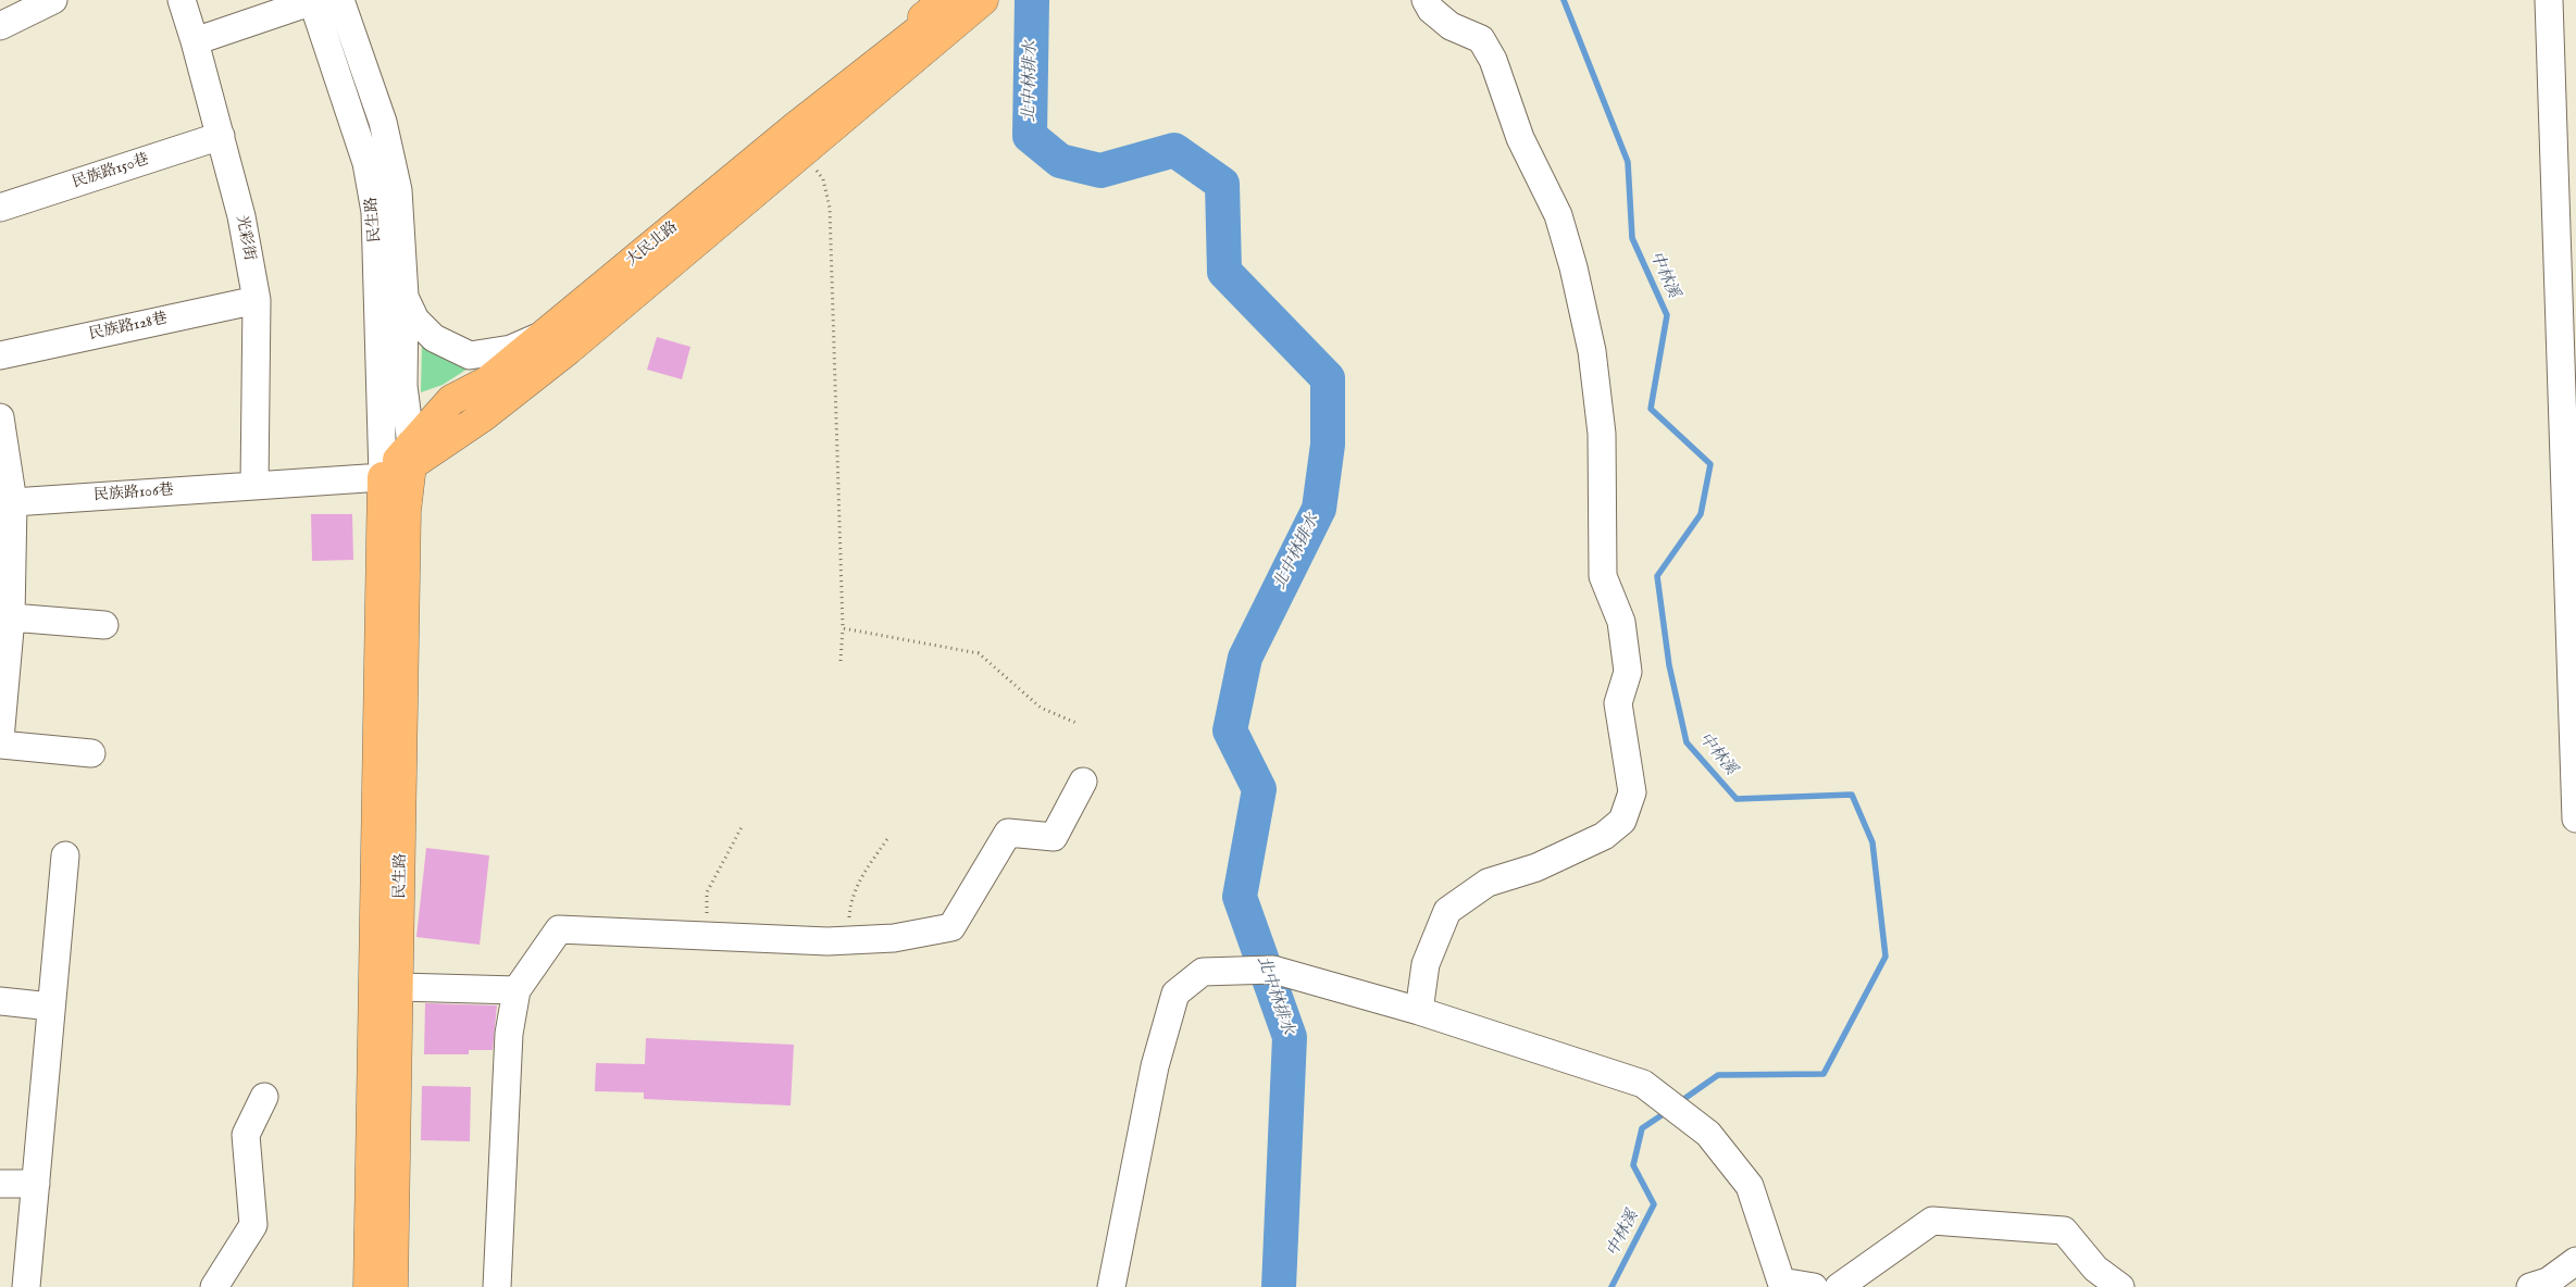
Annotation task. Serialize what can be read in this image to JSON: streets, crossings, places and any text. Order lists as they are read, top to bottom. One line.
{"streets":{"main road":["民生路","大民北路"],"street":["民族路150巷","光彩街","民族路128巷","民族路106巷"]},"crossings":[["民族路150巷","光彩街"],["民生路","大民北路"],["民生路","民族路106巷"],["光彩街","民族路128巷"],["光彩街","民族路106巷"],["大民北路","民族路106巷"]],"water":["北中林排水","中林溪"]}
